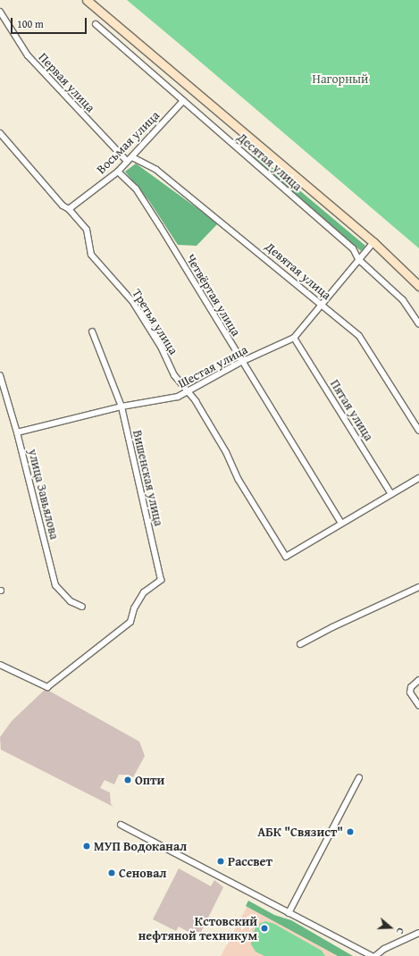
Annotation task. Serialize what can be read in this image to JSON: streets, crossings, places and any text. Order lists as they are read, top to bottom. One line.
{"streets":{"street":["Первая улица","Восьмая улица","Десятая улица","Девятая улица","Четвёртая улица","Третья улица","Шестая улица","Пятая улица","Вишенская улица","улица Завьялова"]},"crossings":[["Первая улица","Восьмая улица"],["Восьмая улица","Десятая улица"],["Восьмая улица","Девятая улица"],["Восьмая улица","Четвёртая улица"],["Восьмая улица","Третья улица"],["Десятая улица","Шестая улица"],["Девятая улица","Шестая улица"],["Четвёртая улица","Третья улица"],["Четвёртая улица","Шестая улица"],["Третья улица","Шестая улица"],["Шестая улица","Пятая улица"],["Шестая улица","Вишенская улица"],["Шестая улица","улица Завьялова"]],"parks":["Нагорный"],"places":["Опти","АБК \"Связист\"","МУП Водоканал","Рассвет","Сеновал","Кстовский нефтяной техникум"],"scale_bar":"100 m","north":"right"}
